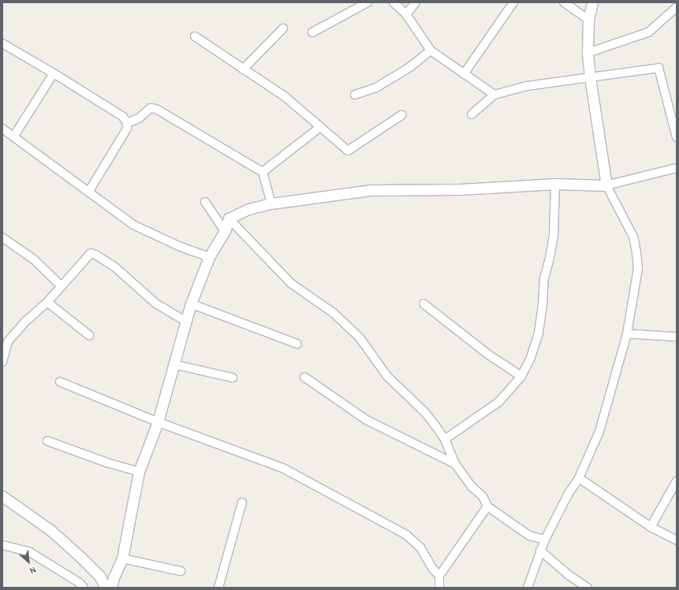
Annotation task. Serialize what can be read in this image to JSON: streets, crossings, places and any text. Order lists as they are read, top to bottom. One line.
{"north":"bottom right"}
